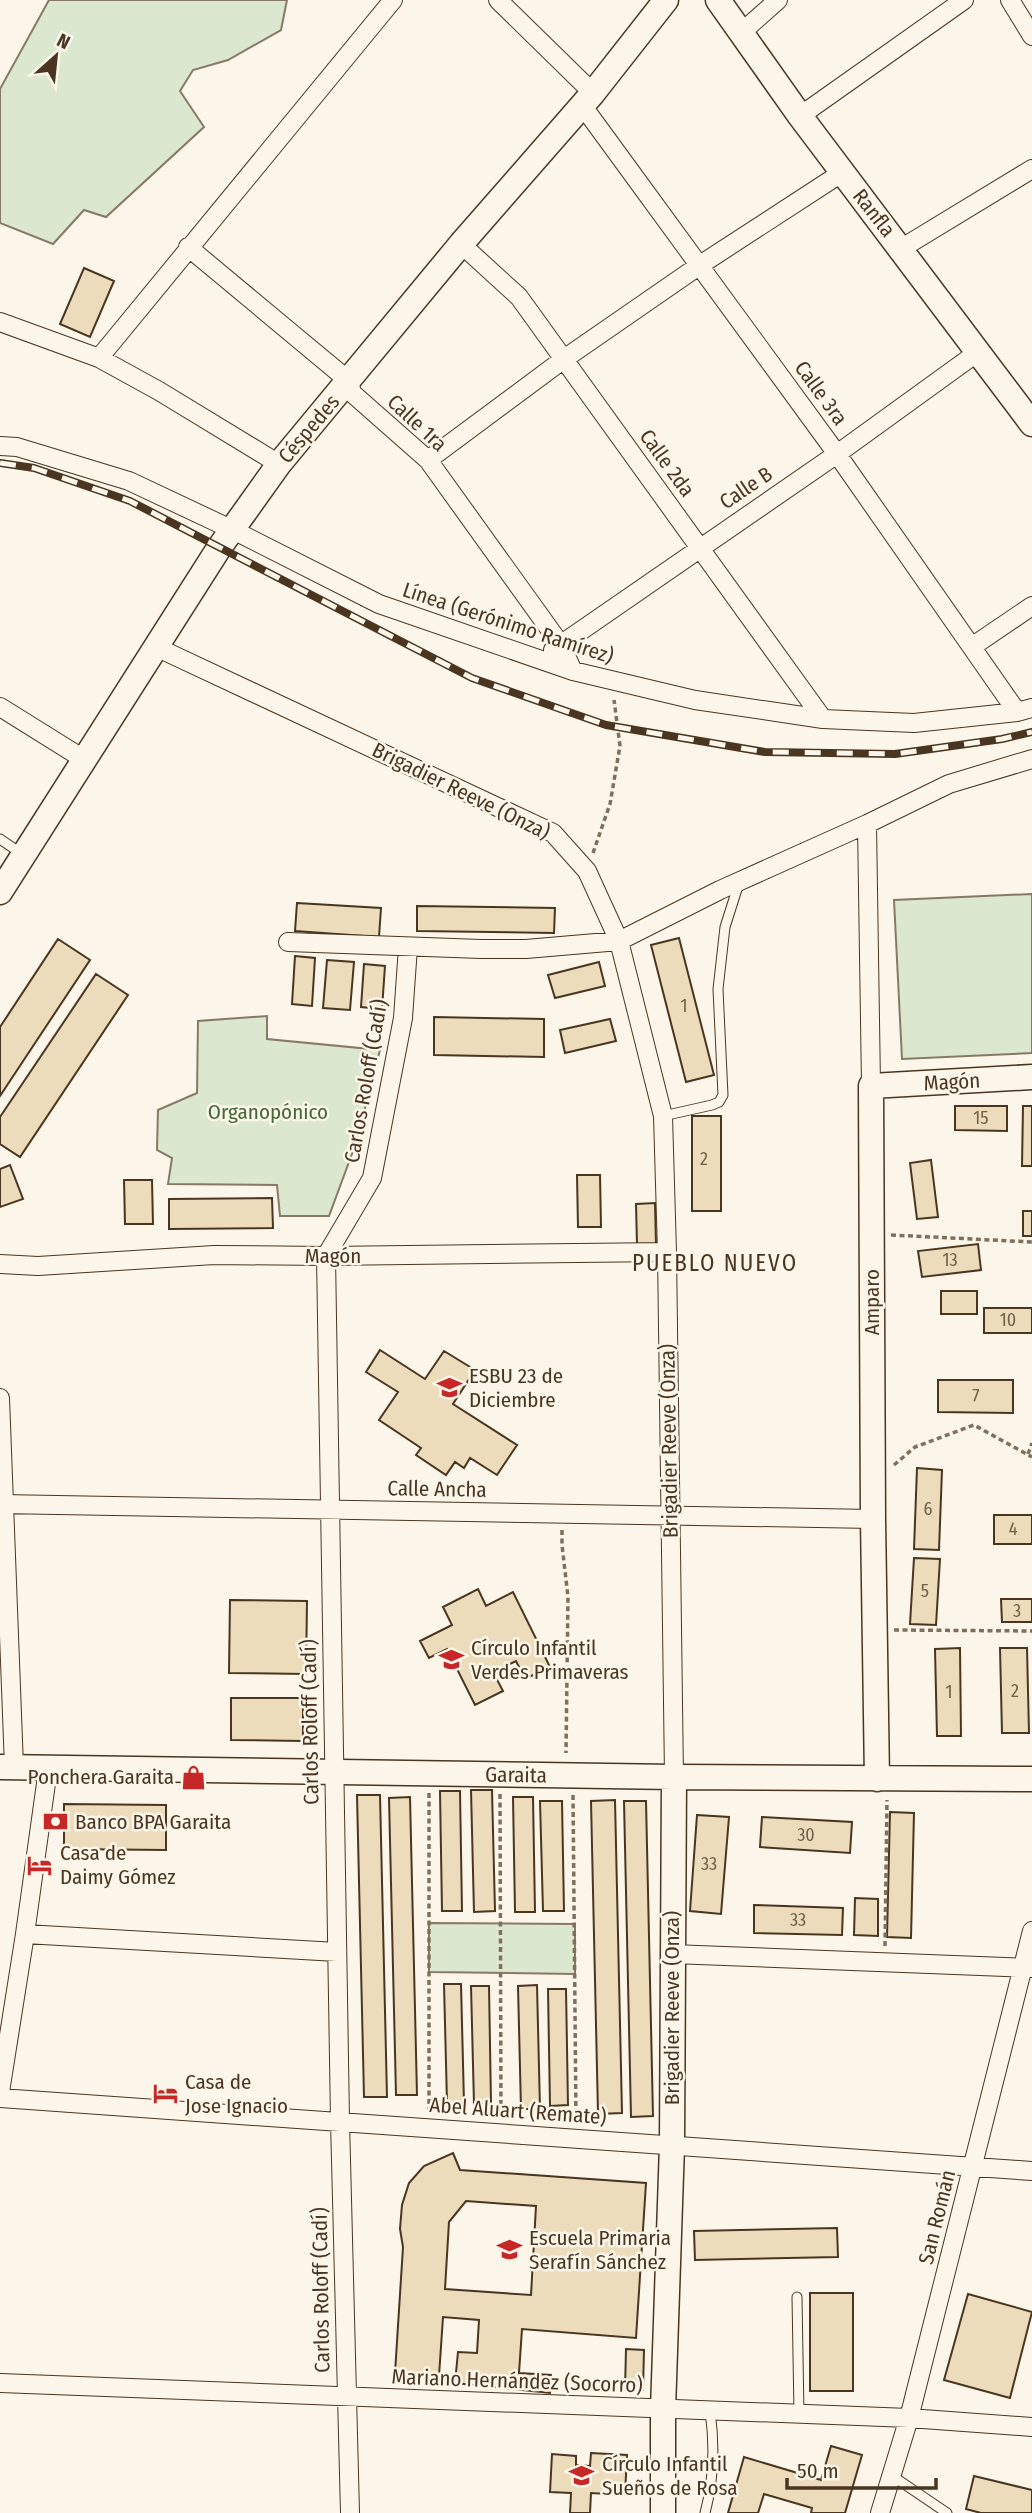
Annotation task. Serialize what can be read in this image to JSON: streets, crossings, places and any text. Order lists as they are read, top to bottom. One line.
{"streets":{"street":["Ranfla","Calle 3ra","Calle 1ra","Céspedes","Calle 2da","Calle B","Línea (Gerónimo Ramírez)","Brigadier Reeve (Onza)","Carlos Roloff (Cadí)","Magón","Amparo","Calle Ancha","Garaita","Abel Aluart (Remate)","San Román","Mariano Hernández (Socorro)"]},"crossings":[["Ranfla","Calle B"],["Calle 3ra","Céspedes"],["Calle 3ra","Calle B"],["Calle 3ra","Línea (Gerónimo Ramírez)"],["Calle 1ra","Céspedes"],["Calle 1ra","Calle B"],["Calle 1ra","Línea (Gerónimo Ramírez)"],["Céspedes","Calle 2da"],["Céspedes","Línea (Gerónimo Ramírez)"],["Céspedes","Brigadier Reeve (Onza)"],["Calle 2da","Calle B"],["Calle 2da","Línea (Gerónimo Ramírez)"],["Calle B","Línea (Gerónimo Ramírez)"],["Brigadier Reeve (Onza)","Magón"],["Brigadier Reeve (Onza)","Calle Ancha"],["Brigadier Reeve (Onza)","Garaita"],["Brigadier Reeve (Onza)","Abel Aluart (Remate)"],["Brigadier Reeve (Onza)","Mariano Hernández (Socorro)"],["Carlos Roloff (Cadí)","Magón"],["Carlos Roloff (Cadí)","Calle Ancha"],["Carlos Roloff (Cadí)","Garaita"],["Carlos Roloff (Cadí)","Abel Aluart (Remate)"],["Carlos Roloff (Cadí)","Mariano Hernández (Socorro)"],["Magón","Amparo"],["Amparo","Calle Ancha"],["Amparo","Garaita"],["Abel Aluart (Remate)","San Román"],["San Román","Mariano Hernández (Socorro)"]],"districts":["PUEBLO NUEVO"],"parks":["Organopónico"],"places":{"school or university":["ESBU 23 de Diciembre","Círculo Infantil Verdes Primaveras","Escuela Primaria Serafín Sánchez","Círculo Infantil Sueños de Rosa"],"shop":["Ponchera Garaita"],"bank":["Banco BPA Garaita"],"hotel":["Casa de Daimy Gómez","Casa de Jose Ignacio"]},"house_numbers":["1","15","2","13","10","7","6","4","5","3","2","1","30","33","33"],"scale_bar":"50 m","north":"top right"}
